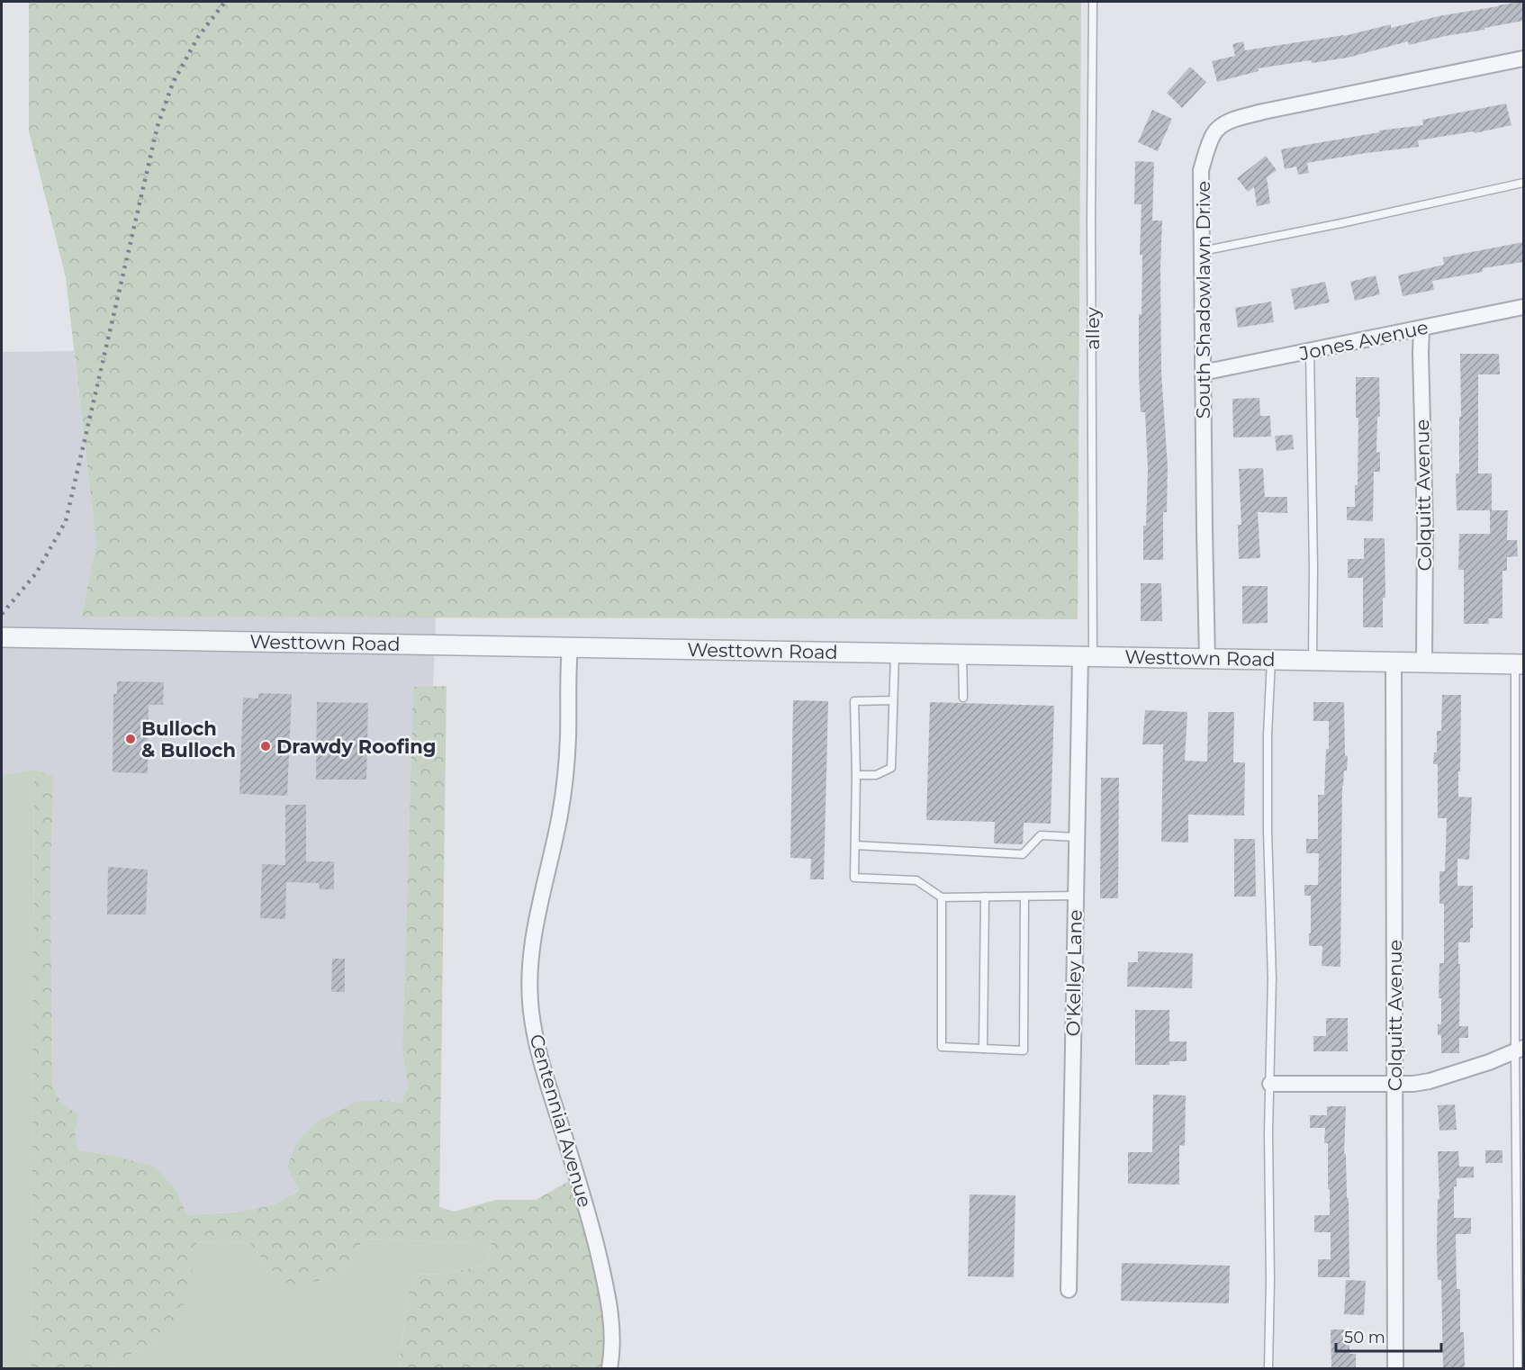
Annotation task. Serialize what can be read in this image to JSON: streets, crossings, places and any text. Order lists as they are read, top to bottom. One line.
{"streets":{"street":["South Shadowlawn Drive","Jones Avenue","Colquitt Avenue","Westtown Road","O'Kelley Lane","Centennial Avenue"],"lane":["alley"]},"crossings":[["South Shadowlawn Drive","Jones Avenue"],["South Shadowlawn Drive","Westtown Road"],["alley","Westtown Road"],["alley","O'Kelley Lane"],["Jones Avenue","Colquitt Avenue"],["Colquitt Avenue","Westtown Road"],["Westtown Road","O'Kelley Lane"],["Westtown Road","Centennial Avenue"]],"places":["Bulloch & Bulloch","Drawdy Roofing"],"scale_bar":"50 m"}
